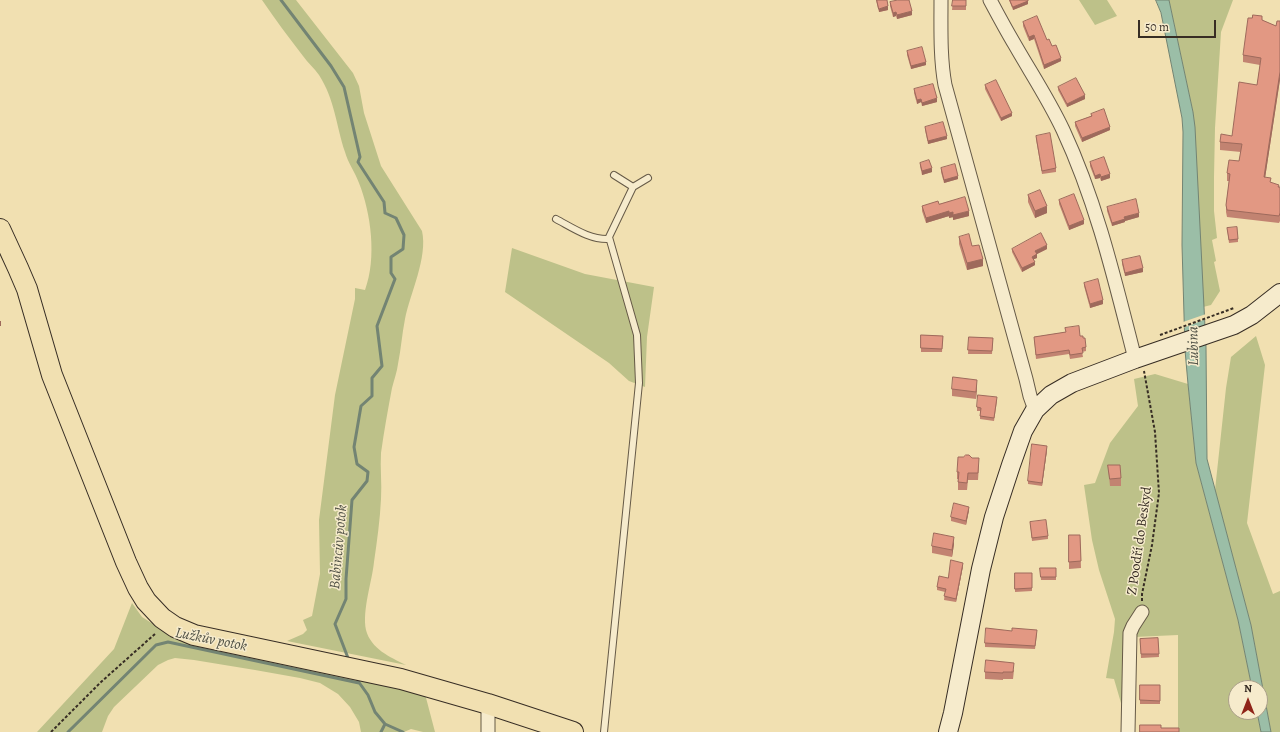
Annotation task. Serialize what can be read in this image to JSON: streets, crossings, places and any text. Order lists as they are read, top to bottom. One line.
{"streets":{"path":["Z Poodří do Beskyd"]},"water":["Lubina","Babincův potok","Lužkův potok"],"scale_bar":"50 m","north":"top"}
